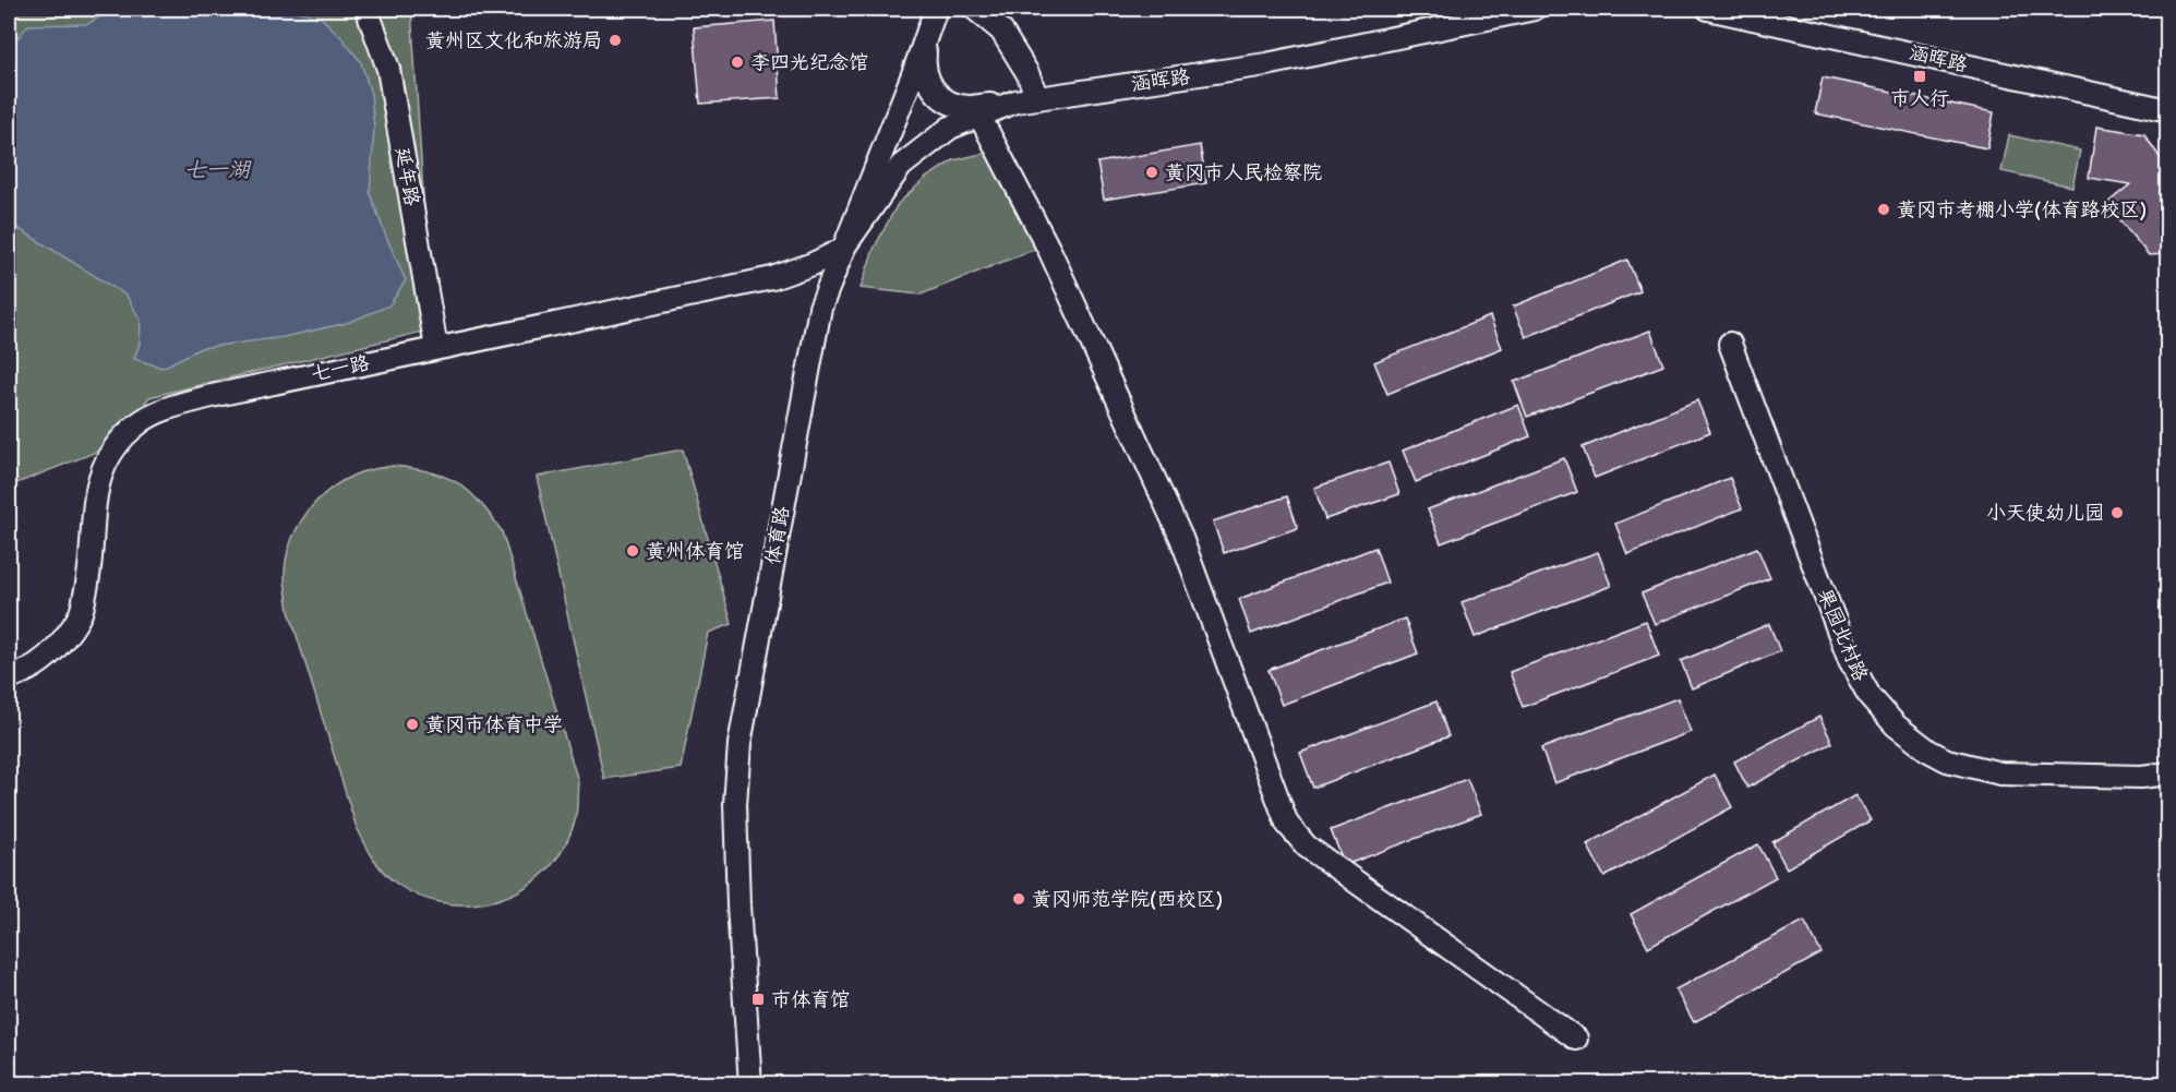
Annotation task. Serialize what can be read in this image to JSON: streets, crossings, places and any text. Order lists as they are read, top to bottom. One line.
{"streets":{"street":["涵晖路","延年路","七一路","体育路","果园北村路"]},"crossings":[["涵晖路","七一路"],["涵晖路","体育路"],["延年路","七一路"],["七一路","体育路"]],"water":["七一湖"],"places":{"other":["黄州区文化和旅游局","李四光纪念馆","黄冈市人民检察院","黄冈市考棚小学(体育路校区)","小天使幼儿园","黄州体育馆","黄冈市体育中学","黄冈师范学院(西校区)"],"transit":["市人行","市体育馆"]}}
